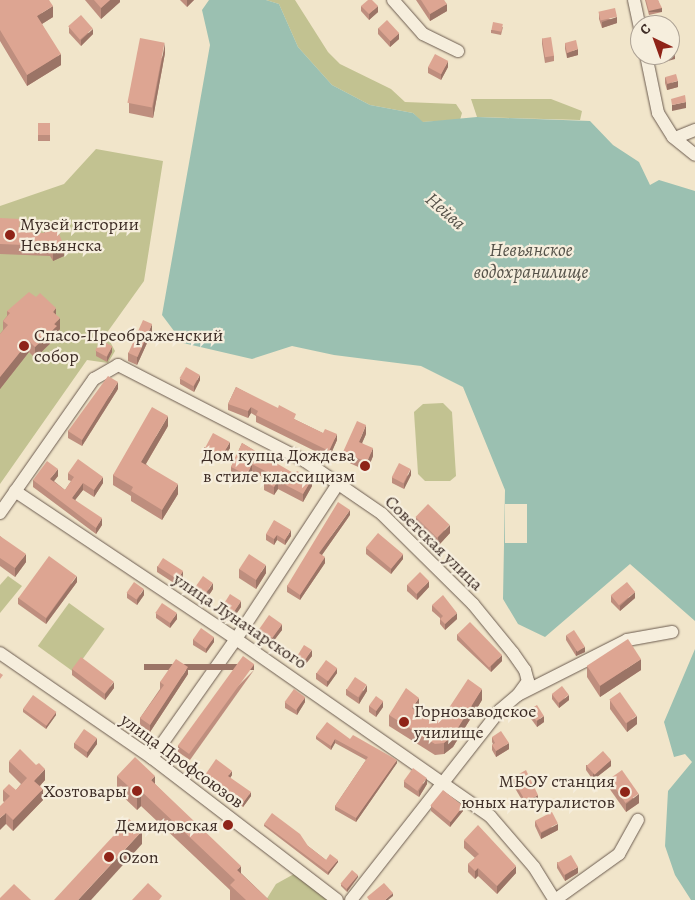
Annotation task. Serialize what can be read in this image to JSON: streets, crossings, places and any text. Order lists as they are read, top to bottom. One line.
{"streets":{"street":["Советская улица","улица Луначарского","улица Профсоюзов"]},"crossings":[["Советская улица","улица Луначарского"]],"water":["Нейва","Невьянское водохранилище"],"places":["Музей истории Невьянска","Спасо-Преображенский собор","Дом купца Дождева в стиле классицизм","Горнозаводское училище","Хозтовары","МБОУ станция юных натуралистов","Демидовская","Ozon"],"north":"top left"}
